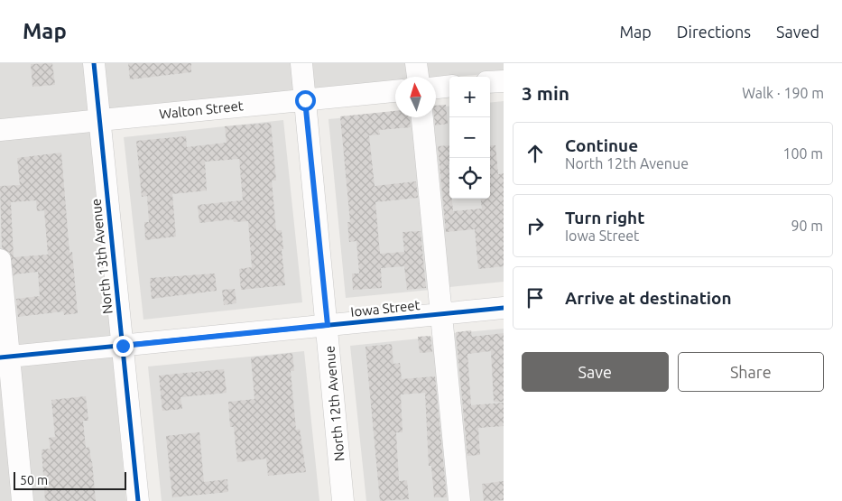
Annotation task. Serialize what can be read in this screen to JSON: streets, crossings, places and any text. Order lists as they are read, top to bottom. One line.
{"streets":{"street":["Walton Street","North 13th Avenue","Iowa Street","North 12th Avenue"]},"crossings":[["Walton Street","North 13th Avenue"],["Walton Street","North 12th Avenue"],["North 13th Avenue","Iowa Street"],["Iowa Street","North 12th Avenue"]],"scale_bar":"50 m","north":"top","page":{"header":"Map","nav":["Map","Directions","Saved"],"heading":["3 min","Walk · 190 m"],"map_buttons":["+","−"],"list":[["Continue","North 12th Avenue","100 m"],["Turn right","Iowa Street","90 m"],"Arrive at destination"],"buttons":["Save","Share"],"scale":"50 m"}}
